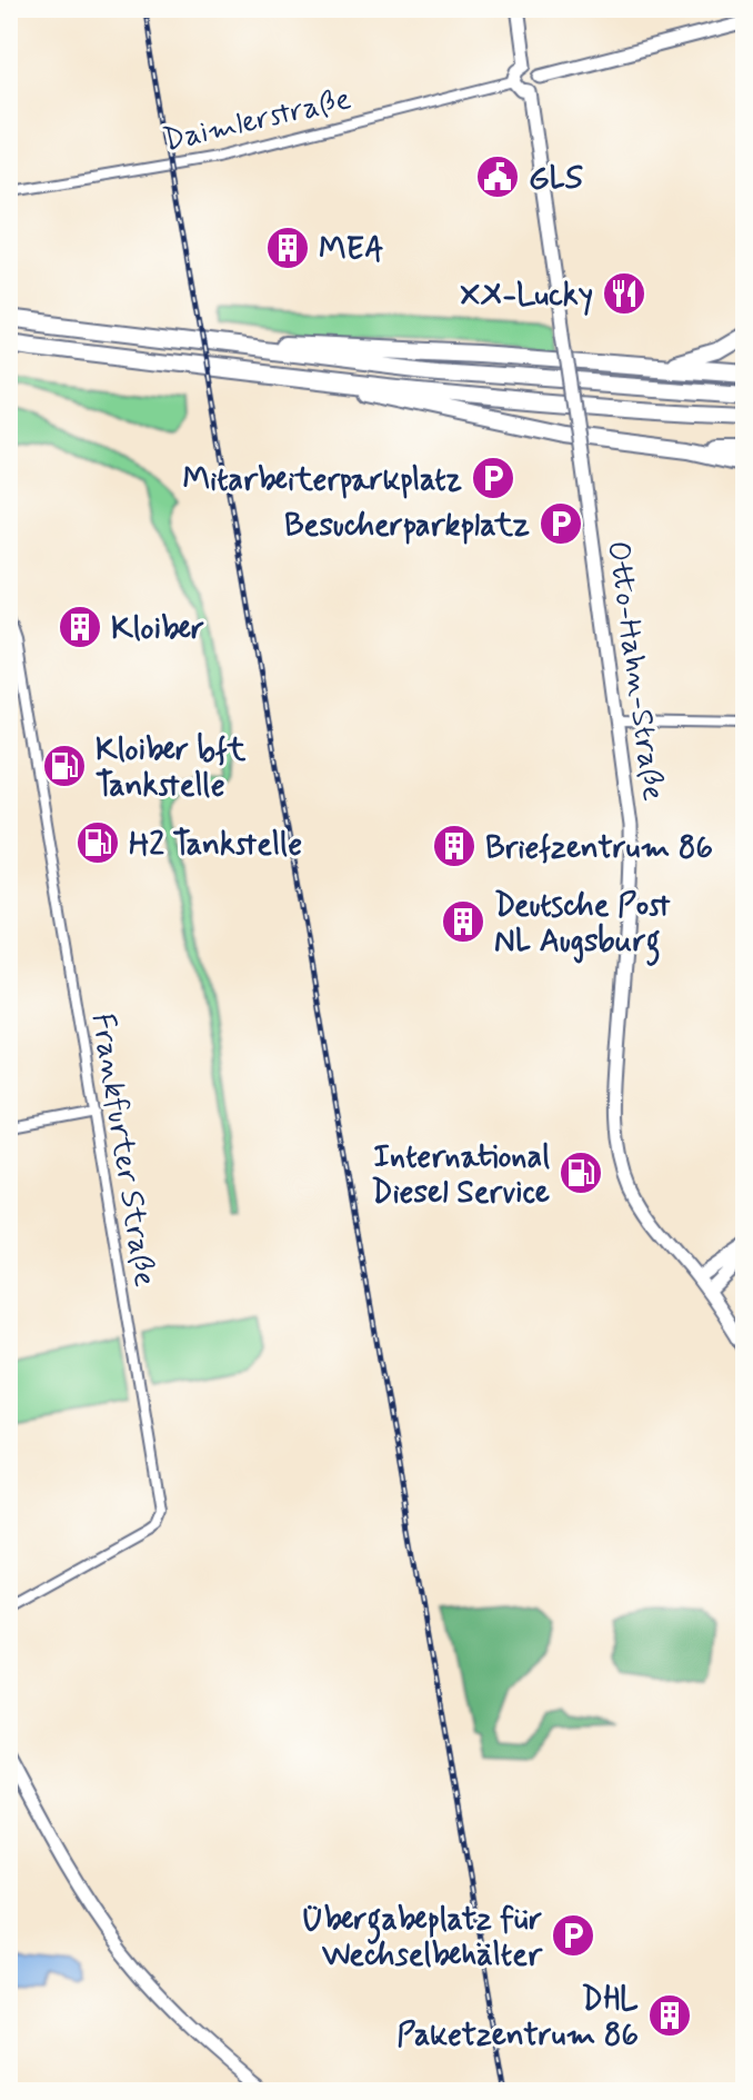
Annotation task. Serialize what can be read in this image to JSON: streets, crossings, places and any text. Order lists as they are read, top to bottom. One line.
{"streets":{"street":["Daimlerstraße","Otto-Hahn-Straße","Frankfurter Straße"]},"crossings":[["Daimlerstraße","Otto-Hahn-Straße"]],"places":{"public building":["GLS"],"building":["MEA","Kloiber","Briefzentrum 86","Deutsche Post NL Augsburg","DHL Paketzentrum 86"],"restaurant":["XX-Lucky"],"parking":["Mitarbeiterparkplatz","Besucherparkplatz","Übergabeplatz für Wechselbehälter"],"fuel station":["Kloiber bft Tankstelle","H2 Tankstelle","International Diesel Service"]}}
